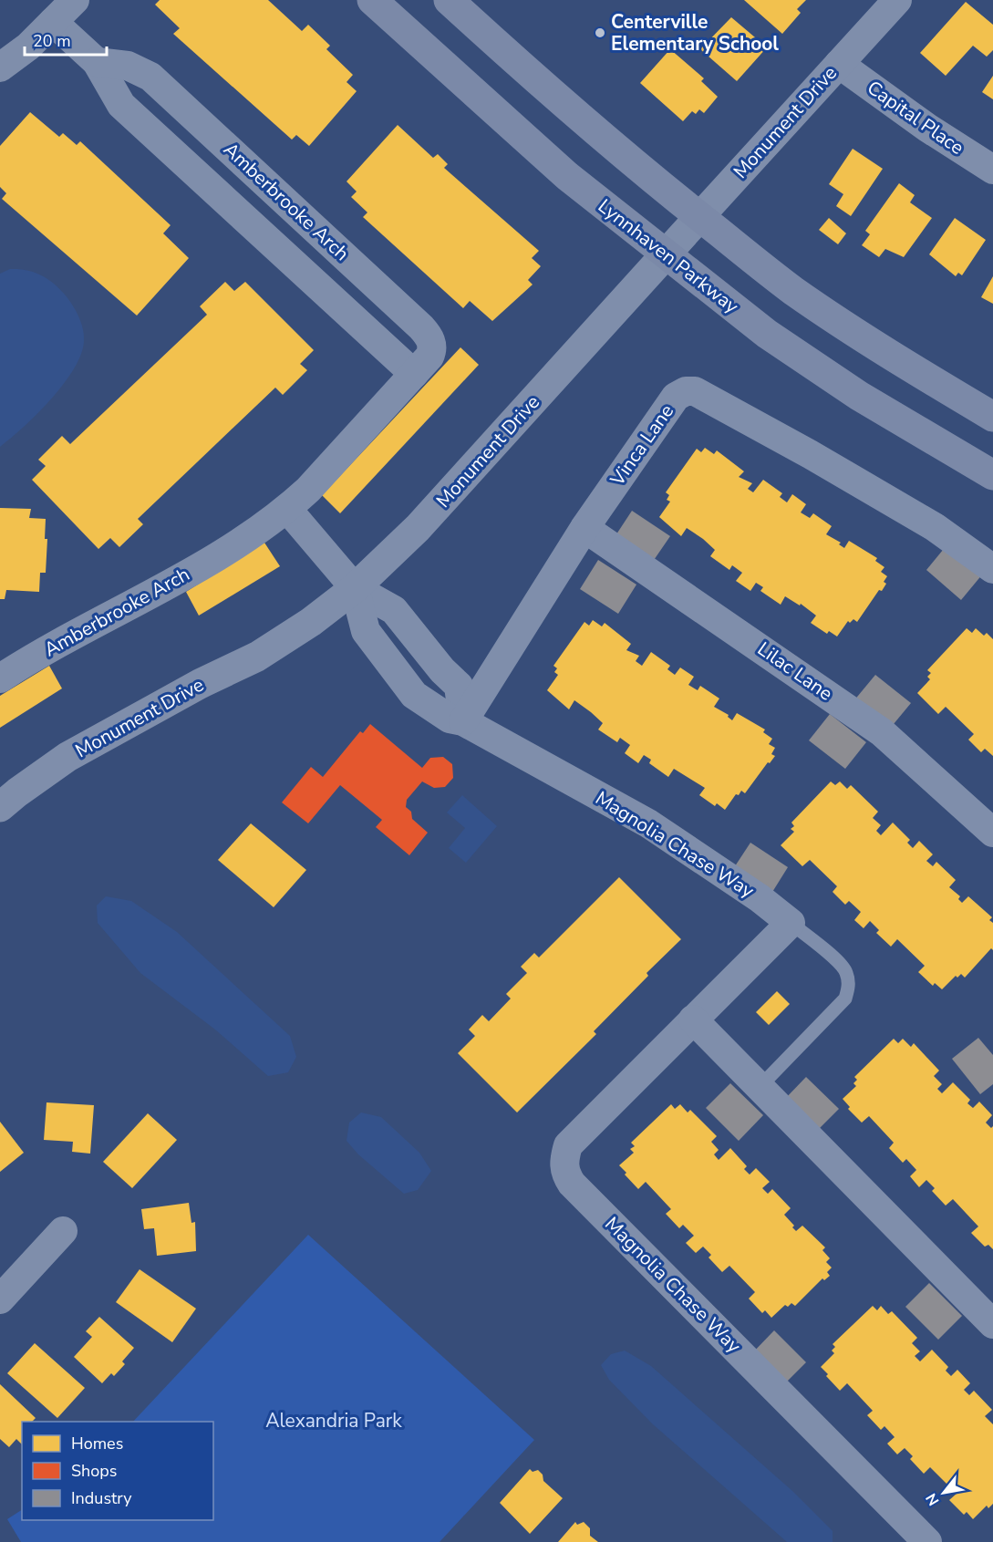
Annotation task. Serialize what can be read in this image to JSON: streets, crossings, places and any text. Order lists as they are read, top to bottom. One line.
{"streets":{"main road":["Lynnhaven Parkway"],"street":["Capital Place","Monument Drive","Amberbrooke Arch","Vinca Lane","Lilac Lane","Magnolia Chase Way"]},"crossings":[["Capital Place","Monument Drive"],["Monument Drive","Lynnhaven Parkway"],["Monument Drive","Magnolia Chase Way"],["Vinca Lane","Lilac Lane"],["Vinca Lane","Magnolia Chase Way"]],"parks":["Alexandria Park"],"places":["Centerville Elementary School"],"legend":["Homes","Shops","Industry"],"scale_bar":"20 m","north":"bottom left"}
